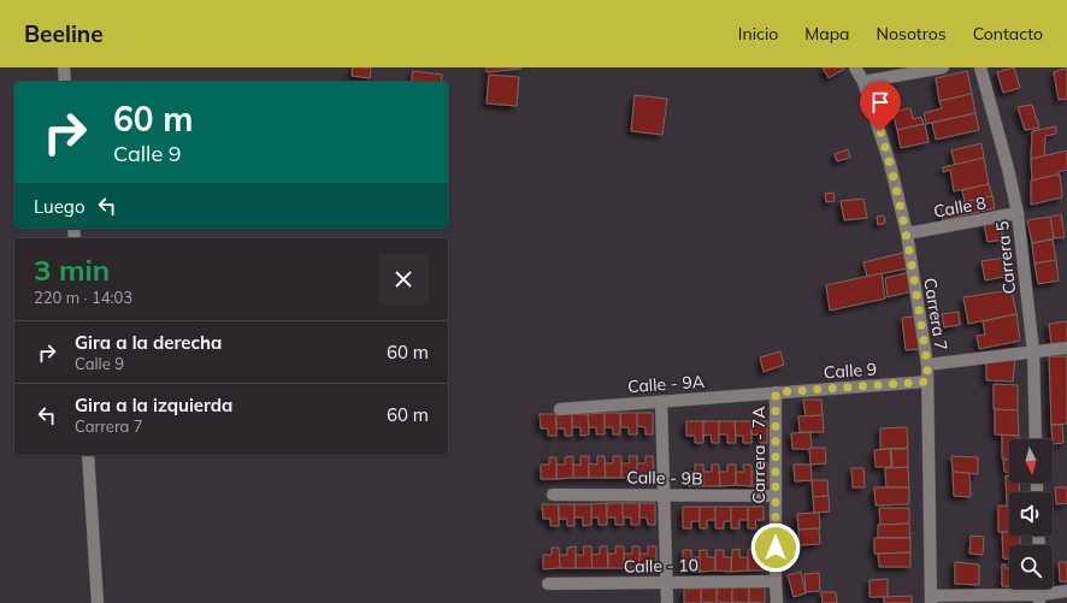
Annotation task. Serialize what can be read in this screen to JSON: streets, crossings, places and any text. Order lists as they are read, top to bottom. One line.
{"streets":{"street":["Calle 8","Carrera 5","Carrera 7","Calle 9","Calle - 9A","Carrera - 7A","Calle - 9B","Calle - 10"]},"crossings":[["Calle 8","Carrera 5"],["Calle 8","Carrera 7"],["Carrera 7","Calle 9"],["Calle 9","Calle - 9A"],["Calle 9","Carrera - 7A"],["Calle - 9A","Carrera - 7A"],["Carrera - 7A","Calle - 9B"],["Carrera - 7A","Calle - 10"]],"north":"bottom","page":{"header":"Beeline","nav":["Inicio","Mapa","Nosotros","Contacto"],"turn":["60 m","Calle 9"],"then":"Luego","heading":["3 min","220 m · 14:03"],"list":[{"name":"Gira a la derecha","note":"Calle 9","value":"60 m"},{"name":"Gira a la izquierda","note":"Carrera 7","value":"60 m"}]}}
